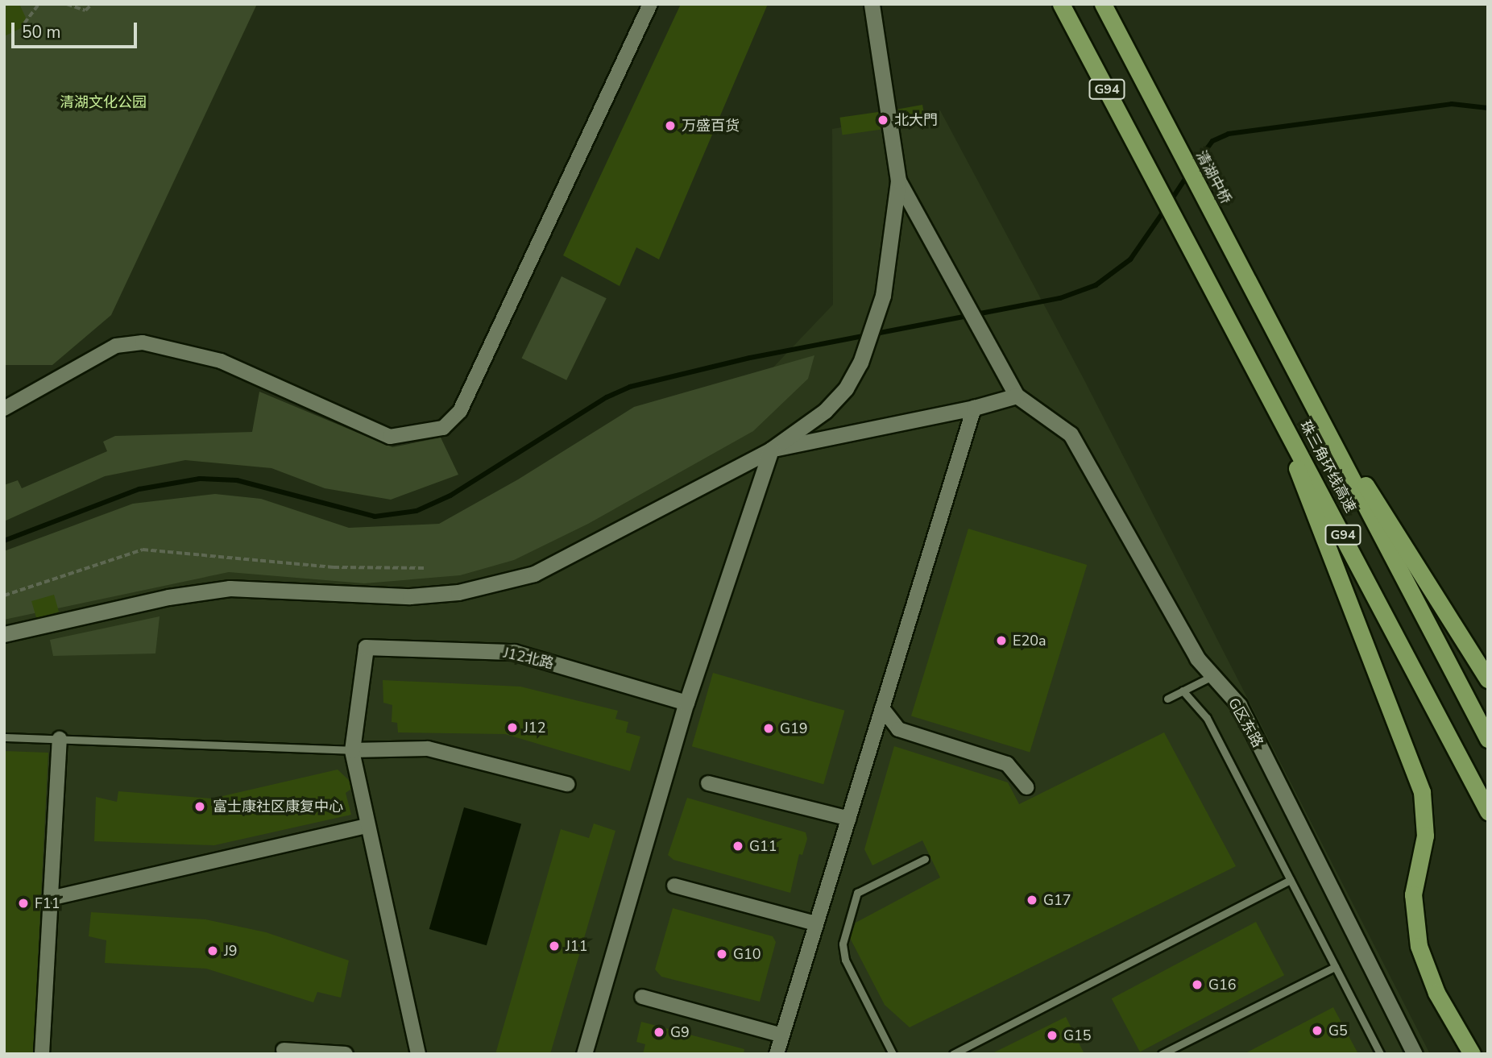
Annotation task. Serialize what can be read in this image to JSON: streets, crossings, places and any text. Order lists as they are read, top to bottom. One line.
{"streets":{"highway":["G94","清湖中桥","珠三角环线高速"],"street":["J12北路","G区东路"]},"crossings":[["清湖中桥","珠三角环线高速"]],"parks":["清湖文化公园"],"places":["北大門","万盛百货","E20a","J12","G19","富士康社区康复中心","G11","G17","F11","J11","J9","G10","G16","G5","G9","G15"],"scale_bar":"50 m"}
